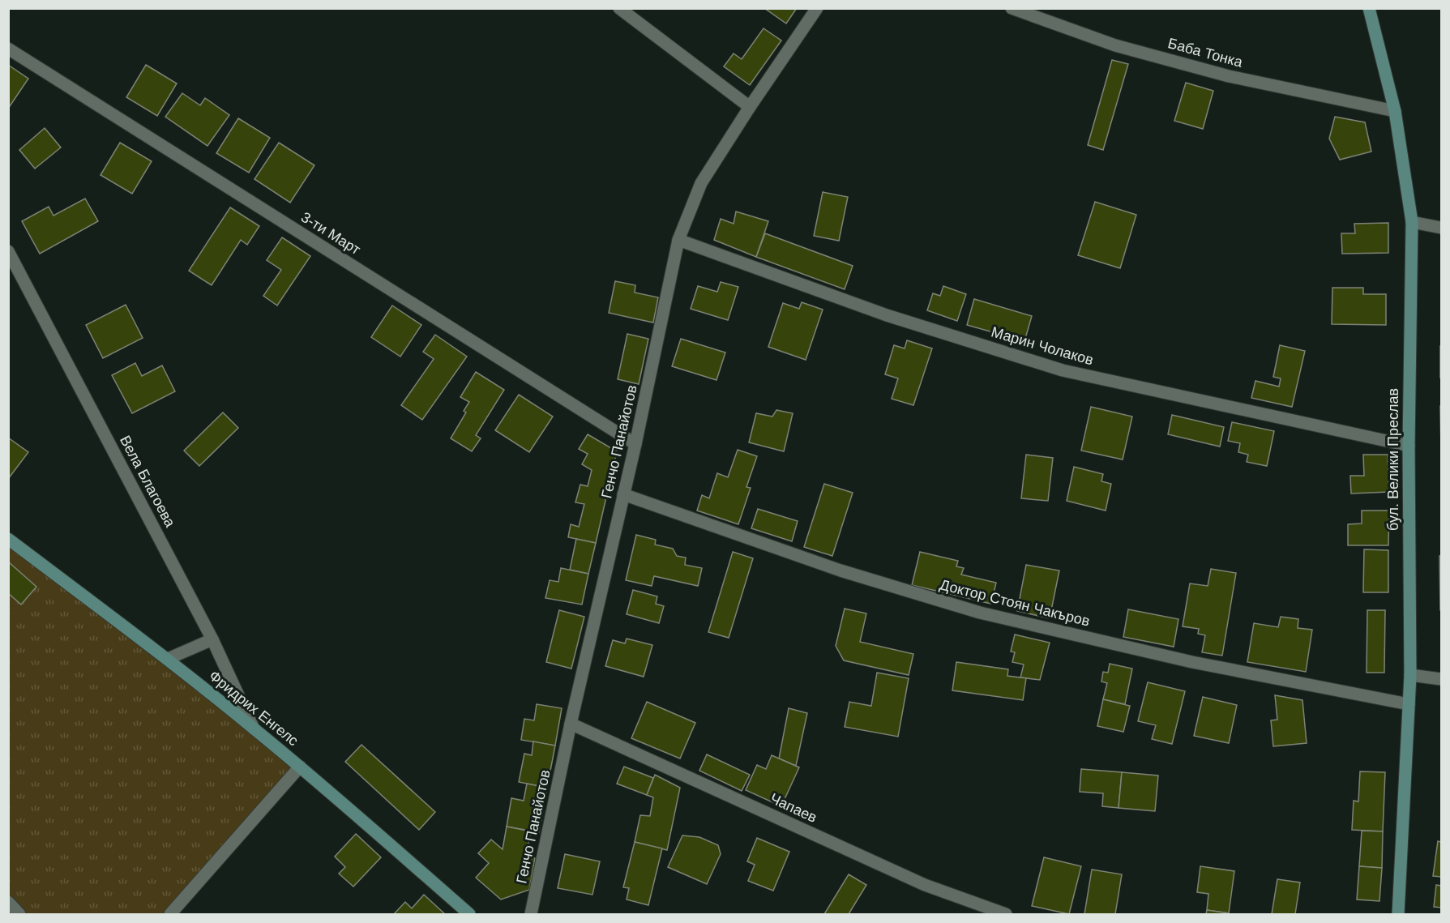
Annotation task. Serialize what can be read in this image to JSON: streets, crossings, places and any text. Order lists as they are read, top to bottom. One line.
{"streets":{"main road":["бул. Велики Преслав","Фридрих Енгелс"],"street":["Баба Тонка","3-ти Март","Марин Чолаков","Генчо Панайотов","Вела Благоева","Доктор Стоян Чакъров","Чапаев"]},"crossings":[["Баба Тонка","бул. Велики Преслав"],["3-ти Март","Генчо Панайотов"],["Марин Чолаков","Генчо Панайотов"],["Марин Чолаков","бул. Велики Преслав"],["Генчо Панайотов","Доктор Стоян Чакъров"],["Генчо Панайотов","Чапаев"],["бул. Велики Преслав","Доктор Стоян Чакъров"],["Вела Благоева","Фридрих Енгелс"]]}
